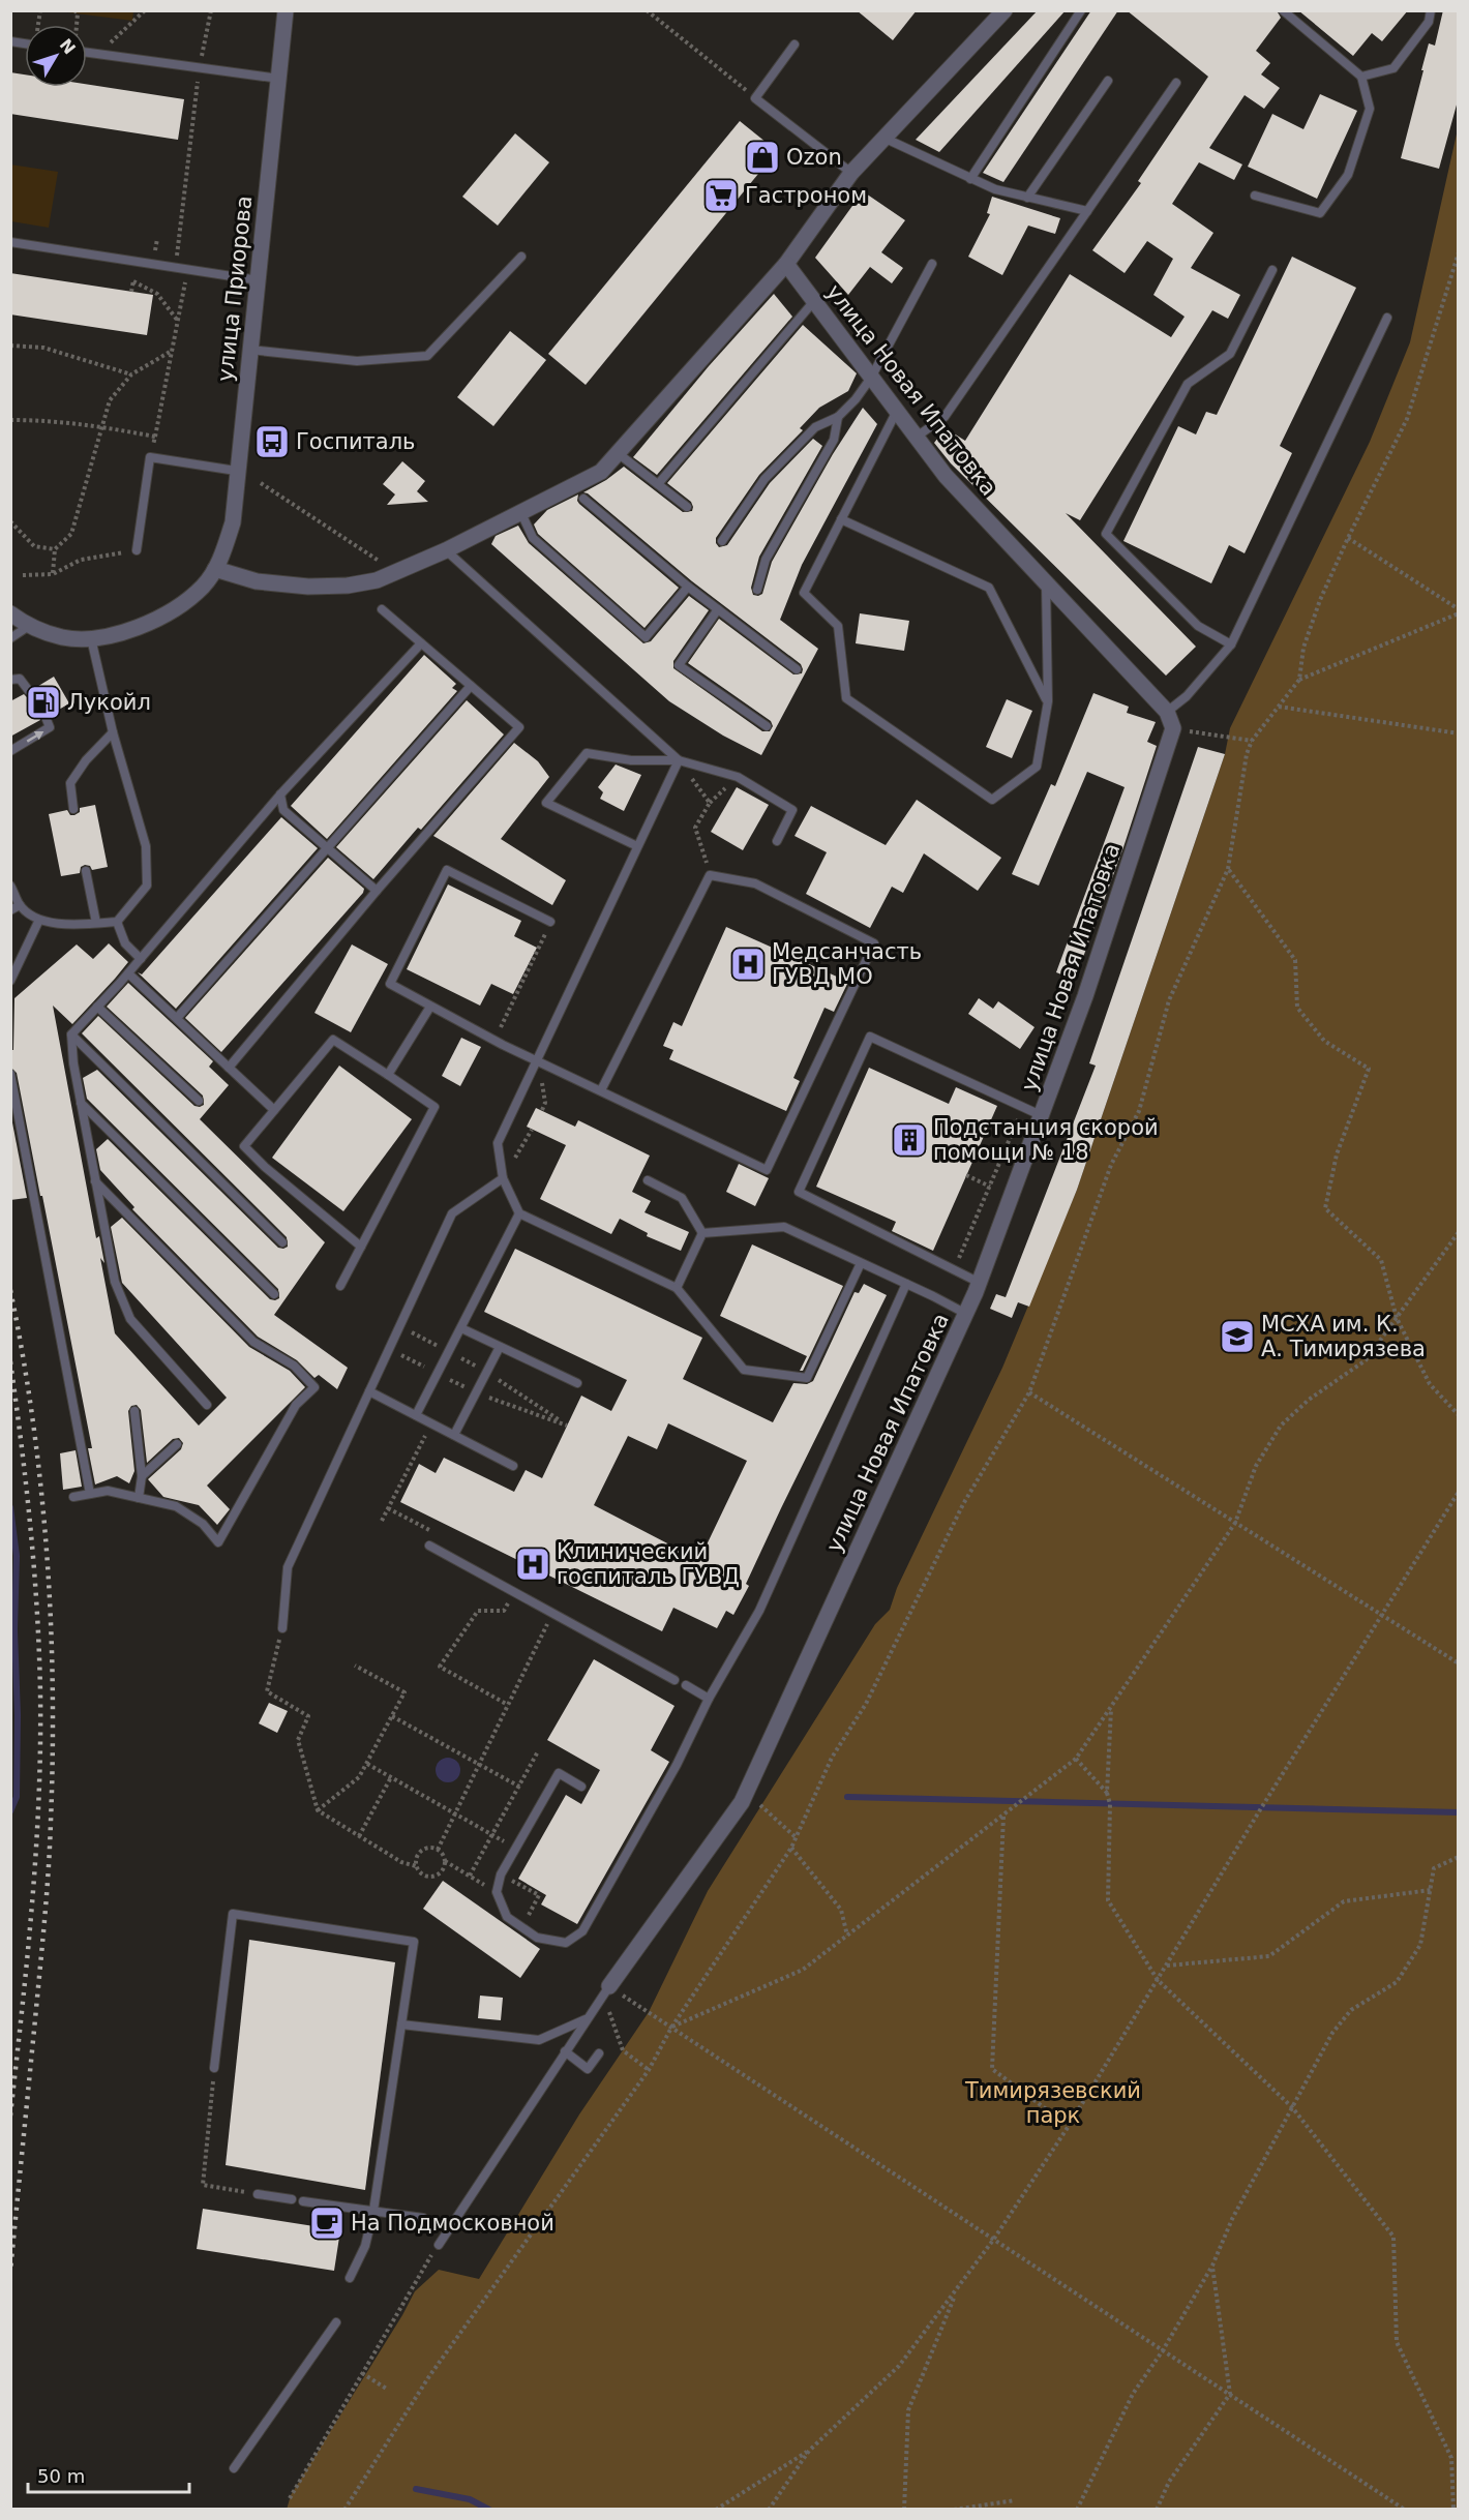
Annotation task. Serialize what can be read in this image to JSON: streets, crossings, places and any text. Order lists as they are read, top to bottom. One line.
{"streets":{"street":["улица Приорова","улица Новая Ипатовка"]},"parks":["Тимирязевский парк"],"places":{"shop":["Ozon"],"supermarket":["Гастроном"],"bus stop":["Госпиталь"],"fuel station":["Лукойл"],"hospital":["Медсанчасть ГУВД МО","Клинический госпиталь ГУВД"],"building":["Подстанция скорой помощи № 18"],"school or university":["МСХА им. К. А. Тимирязева"],"cafe":["На Подмосковной"]},"scale_bar":"50 m","north":"top right"}
